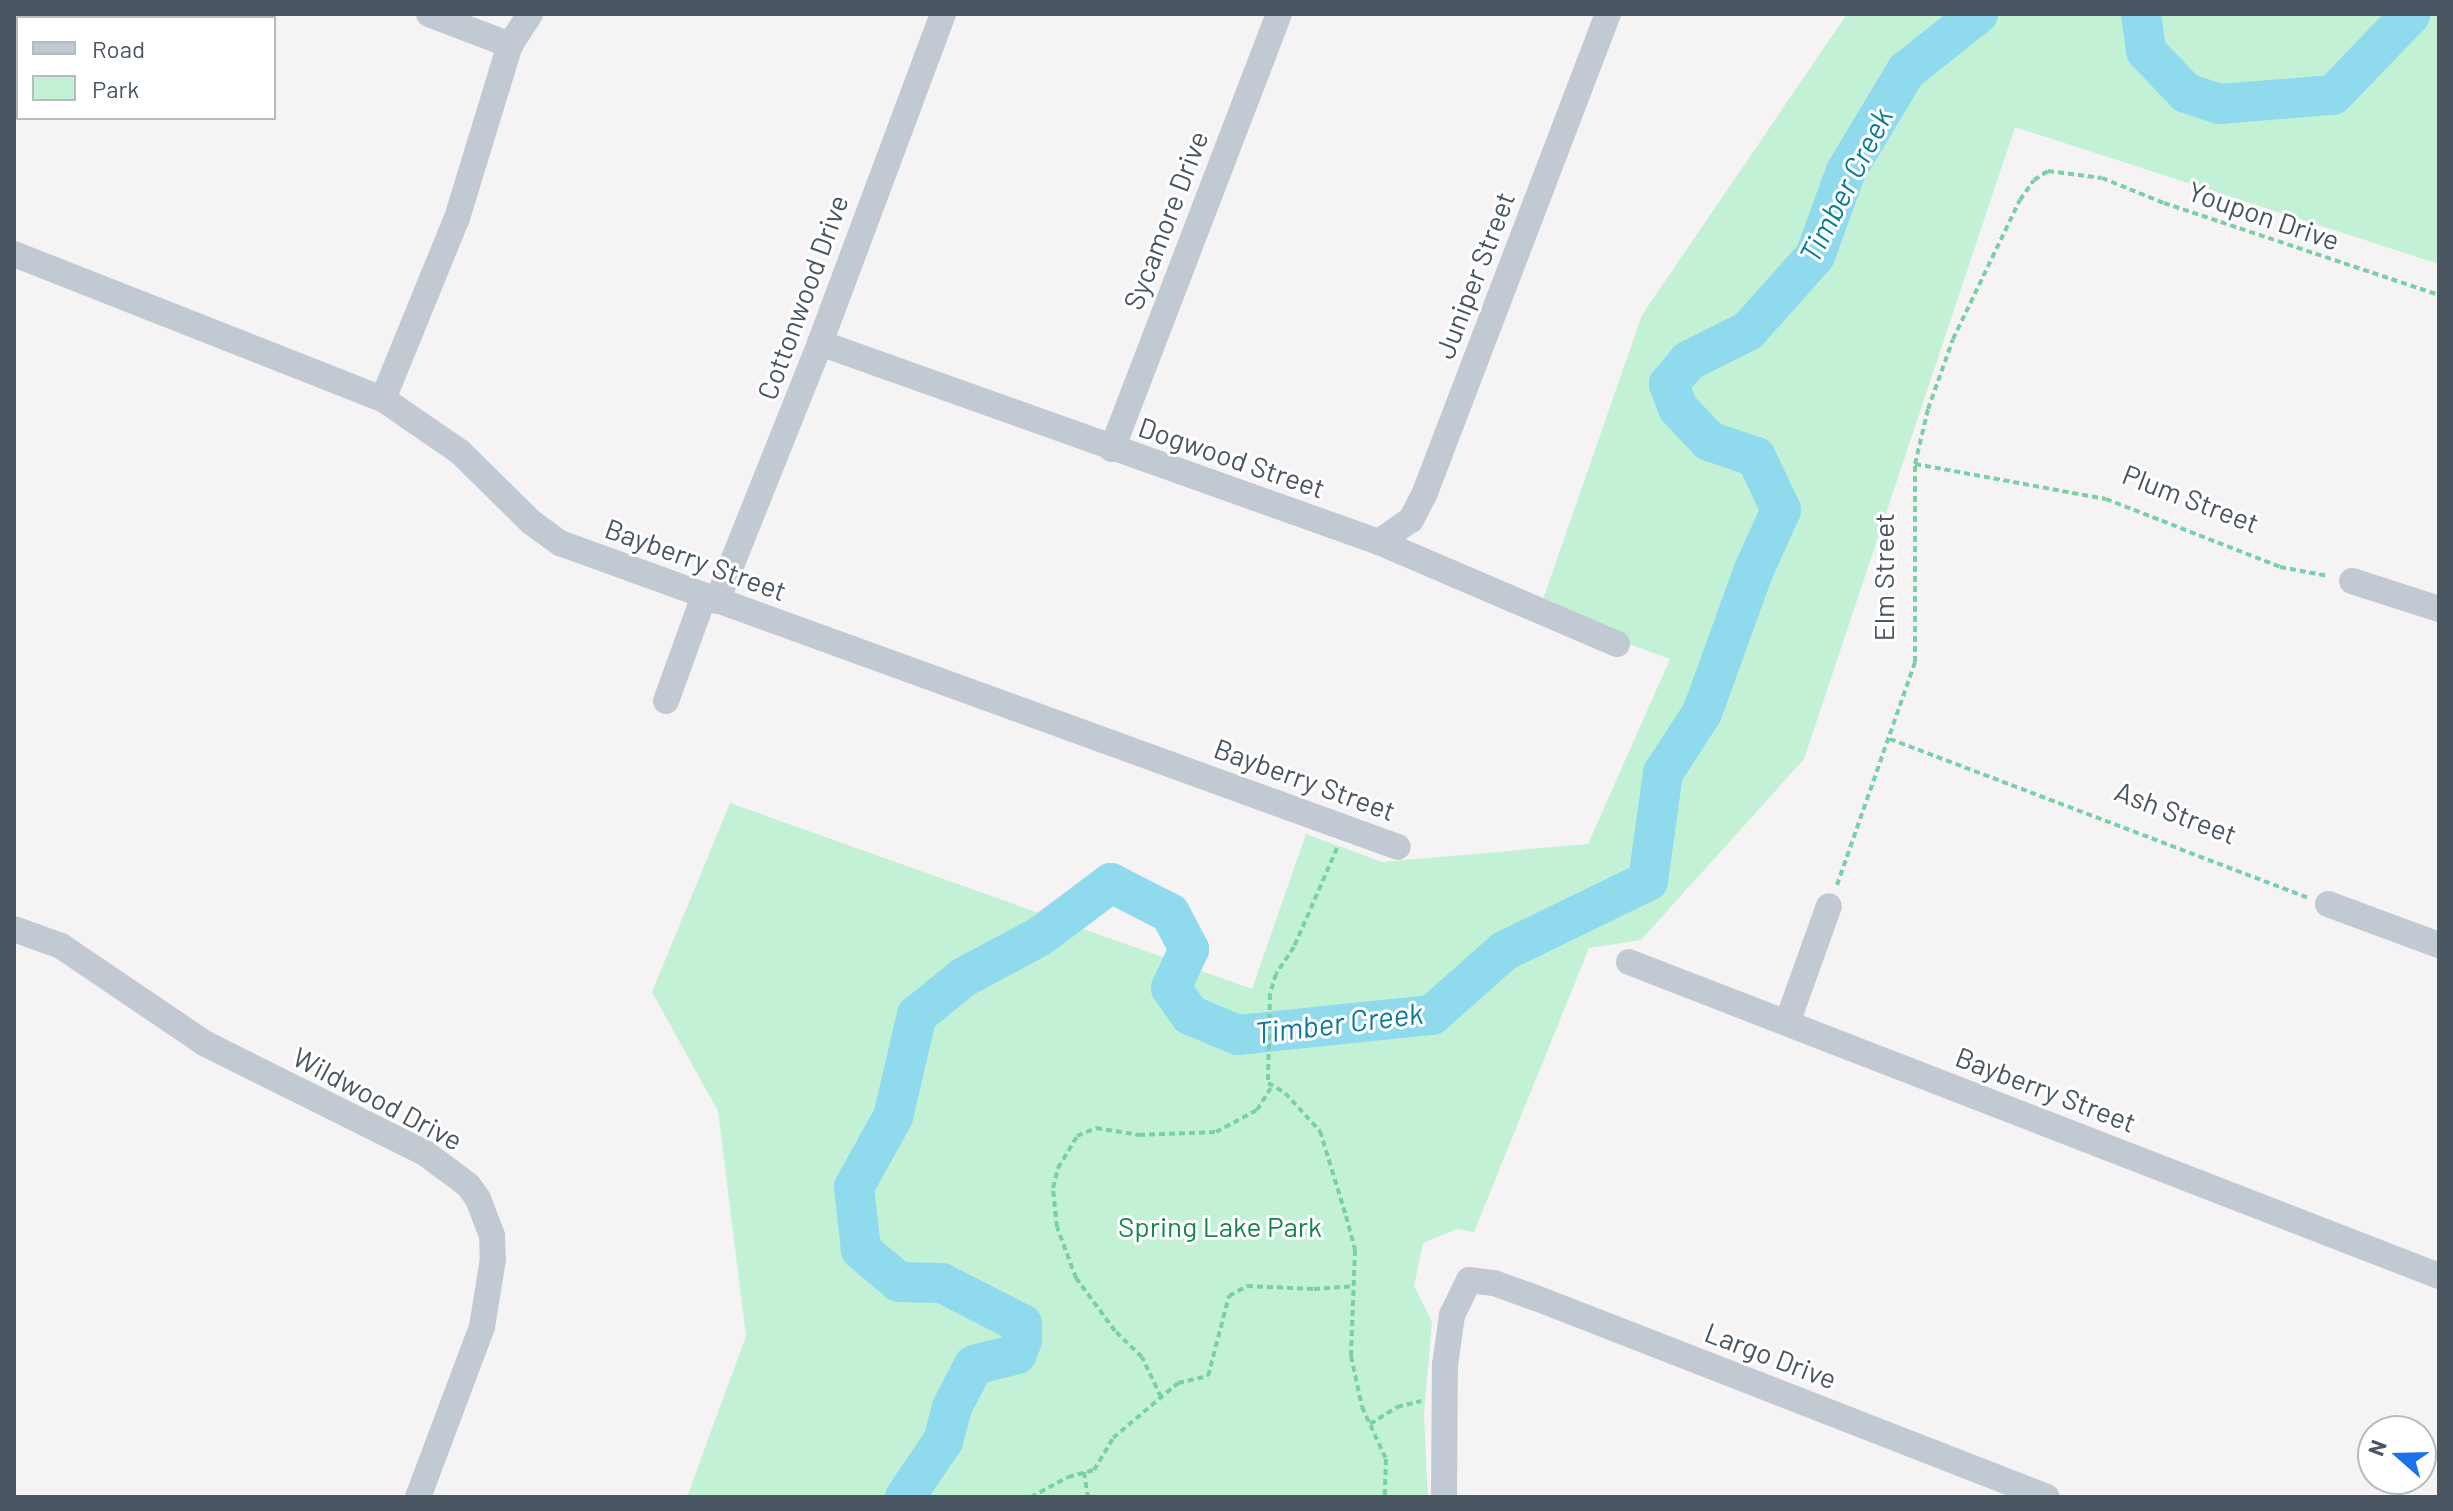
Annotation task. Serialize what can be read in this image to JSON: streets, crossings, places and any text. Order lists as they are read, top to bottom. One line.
{"streets":{"street":["Sycamore Drive","Juniper Street","Cottonwood Drive","Dogwood Street","Bayberry Street","Wildwood Drive","Largo Drive"],"path":["Youpon Drive","Plum Street","Elm Street","Ash Street"]},"crossings":[["Youpon Drive","Elm Street"],["Sycamore Drive","Dogwood Street"],["Juniper Street","Dogwood Street"],["Cottonwood Drive","Dogwood Street"],["Cottonwood Drive","Bayberry Street"],["Plum Street","Elm Street"],["Elm Street","Ash Street"]],"water":["Timber Creek"],"parks":["Spring Lake Park"],"legend":["Road","Park"],"north":"left"}
